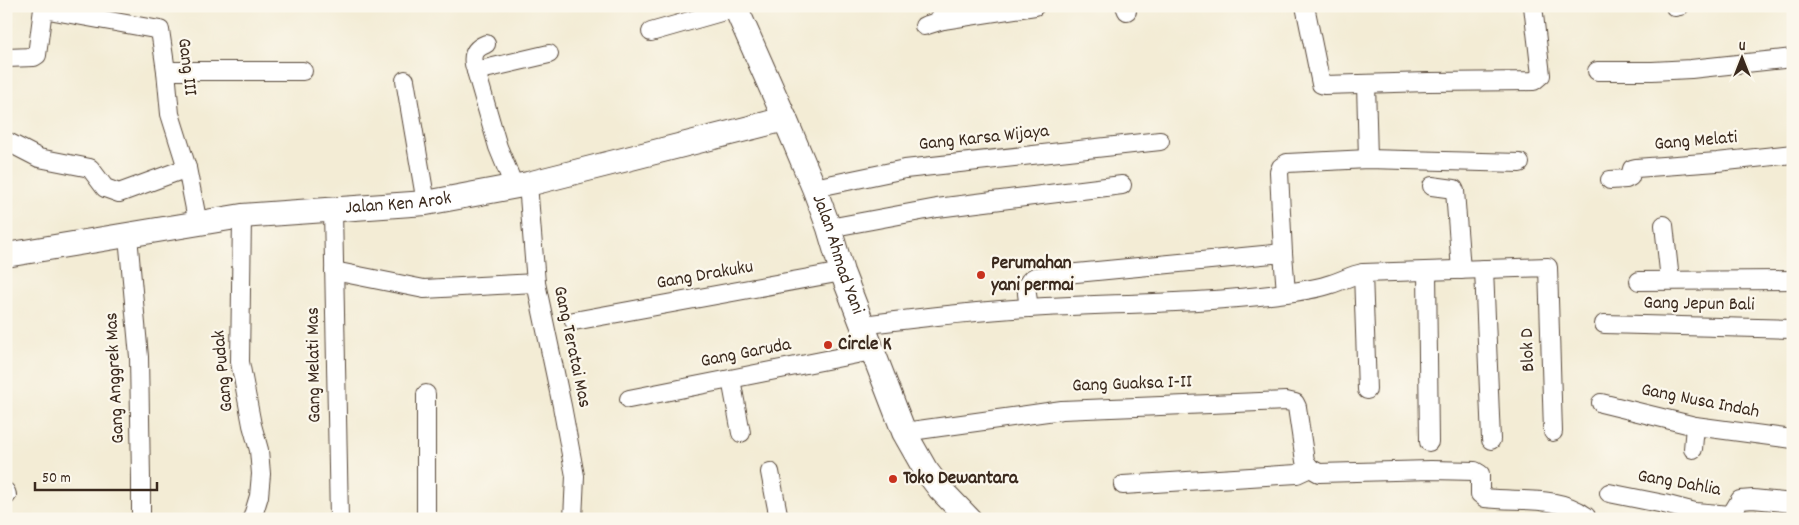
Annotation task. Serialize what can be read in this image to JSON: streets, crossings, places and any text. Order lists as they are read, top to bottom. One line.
{"streets":{"street":["Gang III","Gang Karsa Wijaya","Gang Melati","Jalan Ken Arok","Jalan Ahmad Yani","Gang Drakuku","Gang Jepun Bali","Gang Teratai Mas","Blok D","Gang Garuda","Gang Melati Mas","Gang Pudak","Gang Anggrek Mas","Gang Guaksa I-II","Gang Nusa Indah","Gang Dahlia"]},"crossings":[["Gang III","Jalan Ken Arok"],["Gang Karsa Wijaya","Jalan Ahmad Yani"],["Jalan Ken Arok","Jalan Ahmad Yani"],["Jalan Ken Arok","Gang Teratai Mas"],["Jalan Ken Arok","Gang Melati Mas"],["Jalan Ken Arok","Gang Pudak"],["Jalan Ken Arok","Gang Anggrek Mas"],["Jalan Ahmad Yani","Gang Drakuku"],["Jalan Ahmad Yani","Gang Garuda"],["Jalan Ahmad Yani","Gang Guaksa I-II"]],"places":["Perumahan yani permai","Circle K","Toko Dewantara"],"scale_bar":"50 m","north":"top"}
